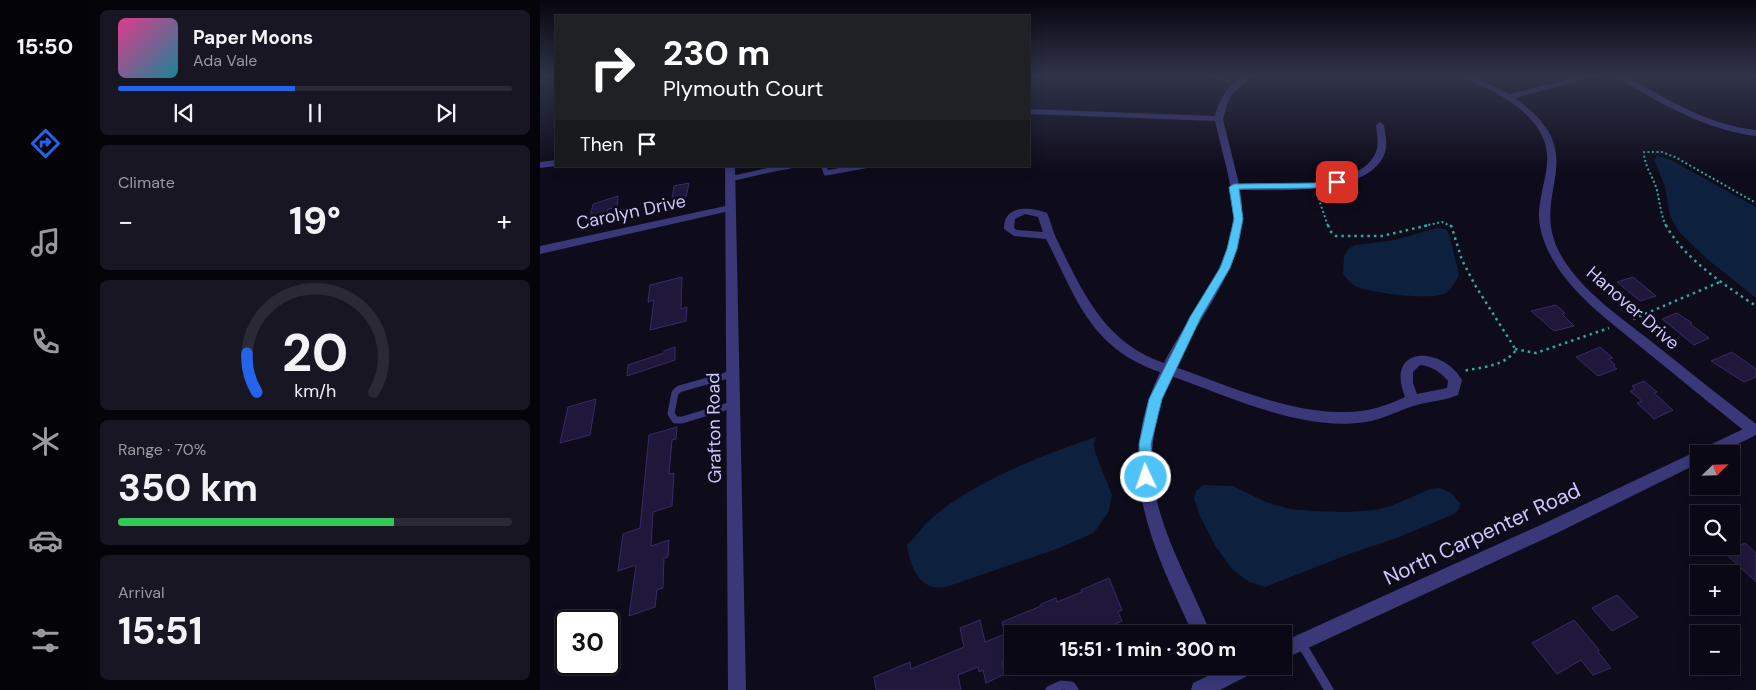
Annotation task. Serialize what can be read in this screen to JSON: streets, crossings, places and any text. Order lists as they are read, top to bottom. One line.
{"streets":{"street":["Carolyn Drive","Hanover Drive","Grafton Road","North Carpenter Road"]},"crossings":[["Carolyn Drive","Grafton Road"]],"north":"top right","page":{"tabs":"15:50","turn":["230 m","Plymouth Court"],"song":["Paper Moons","Ada Vale"],"then":"Then","tile":["Climate",["Range · 70%","350 km"],["Arrival","15:51"]],"heat":["−","19°","+"],"map_buttons":["+","−"],"limit":"30","trip":"15:51 · 1 min · 300 m","gauge":["20","km/h"]}}
